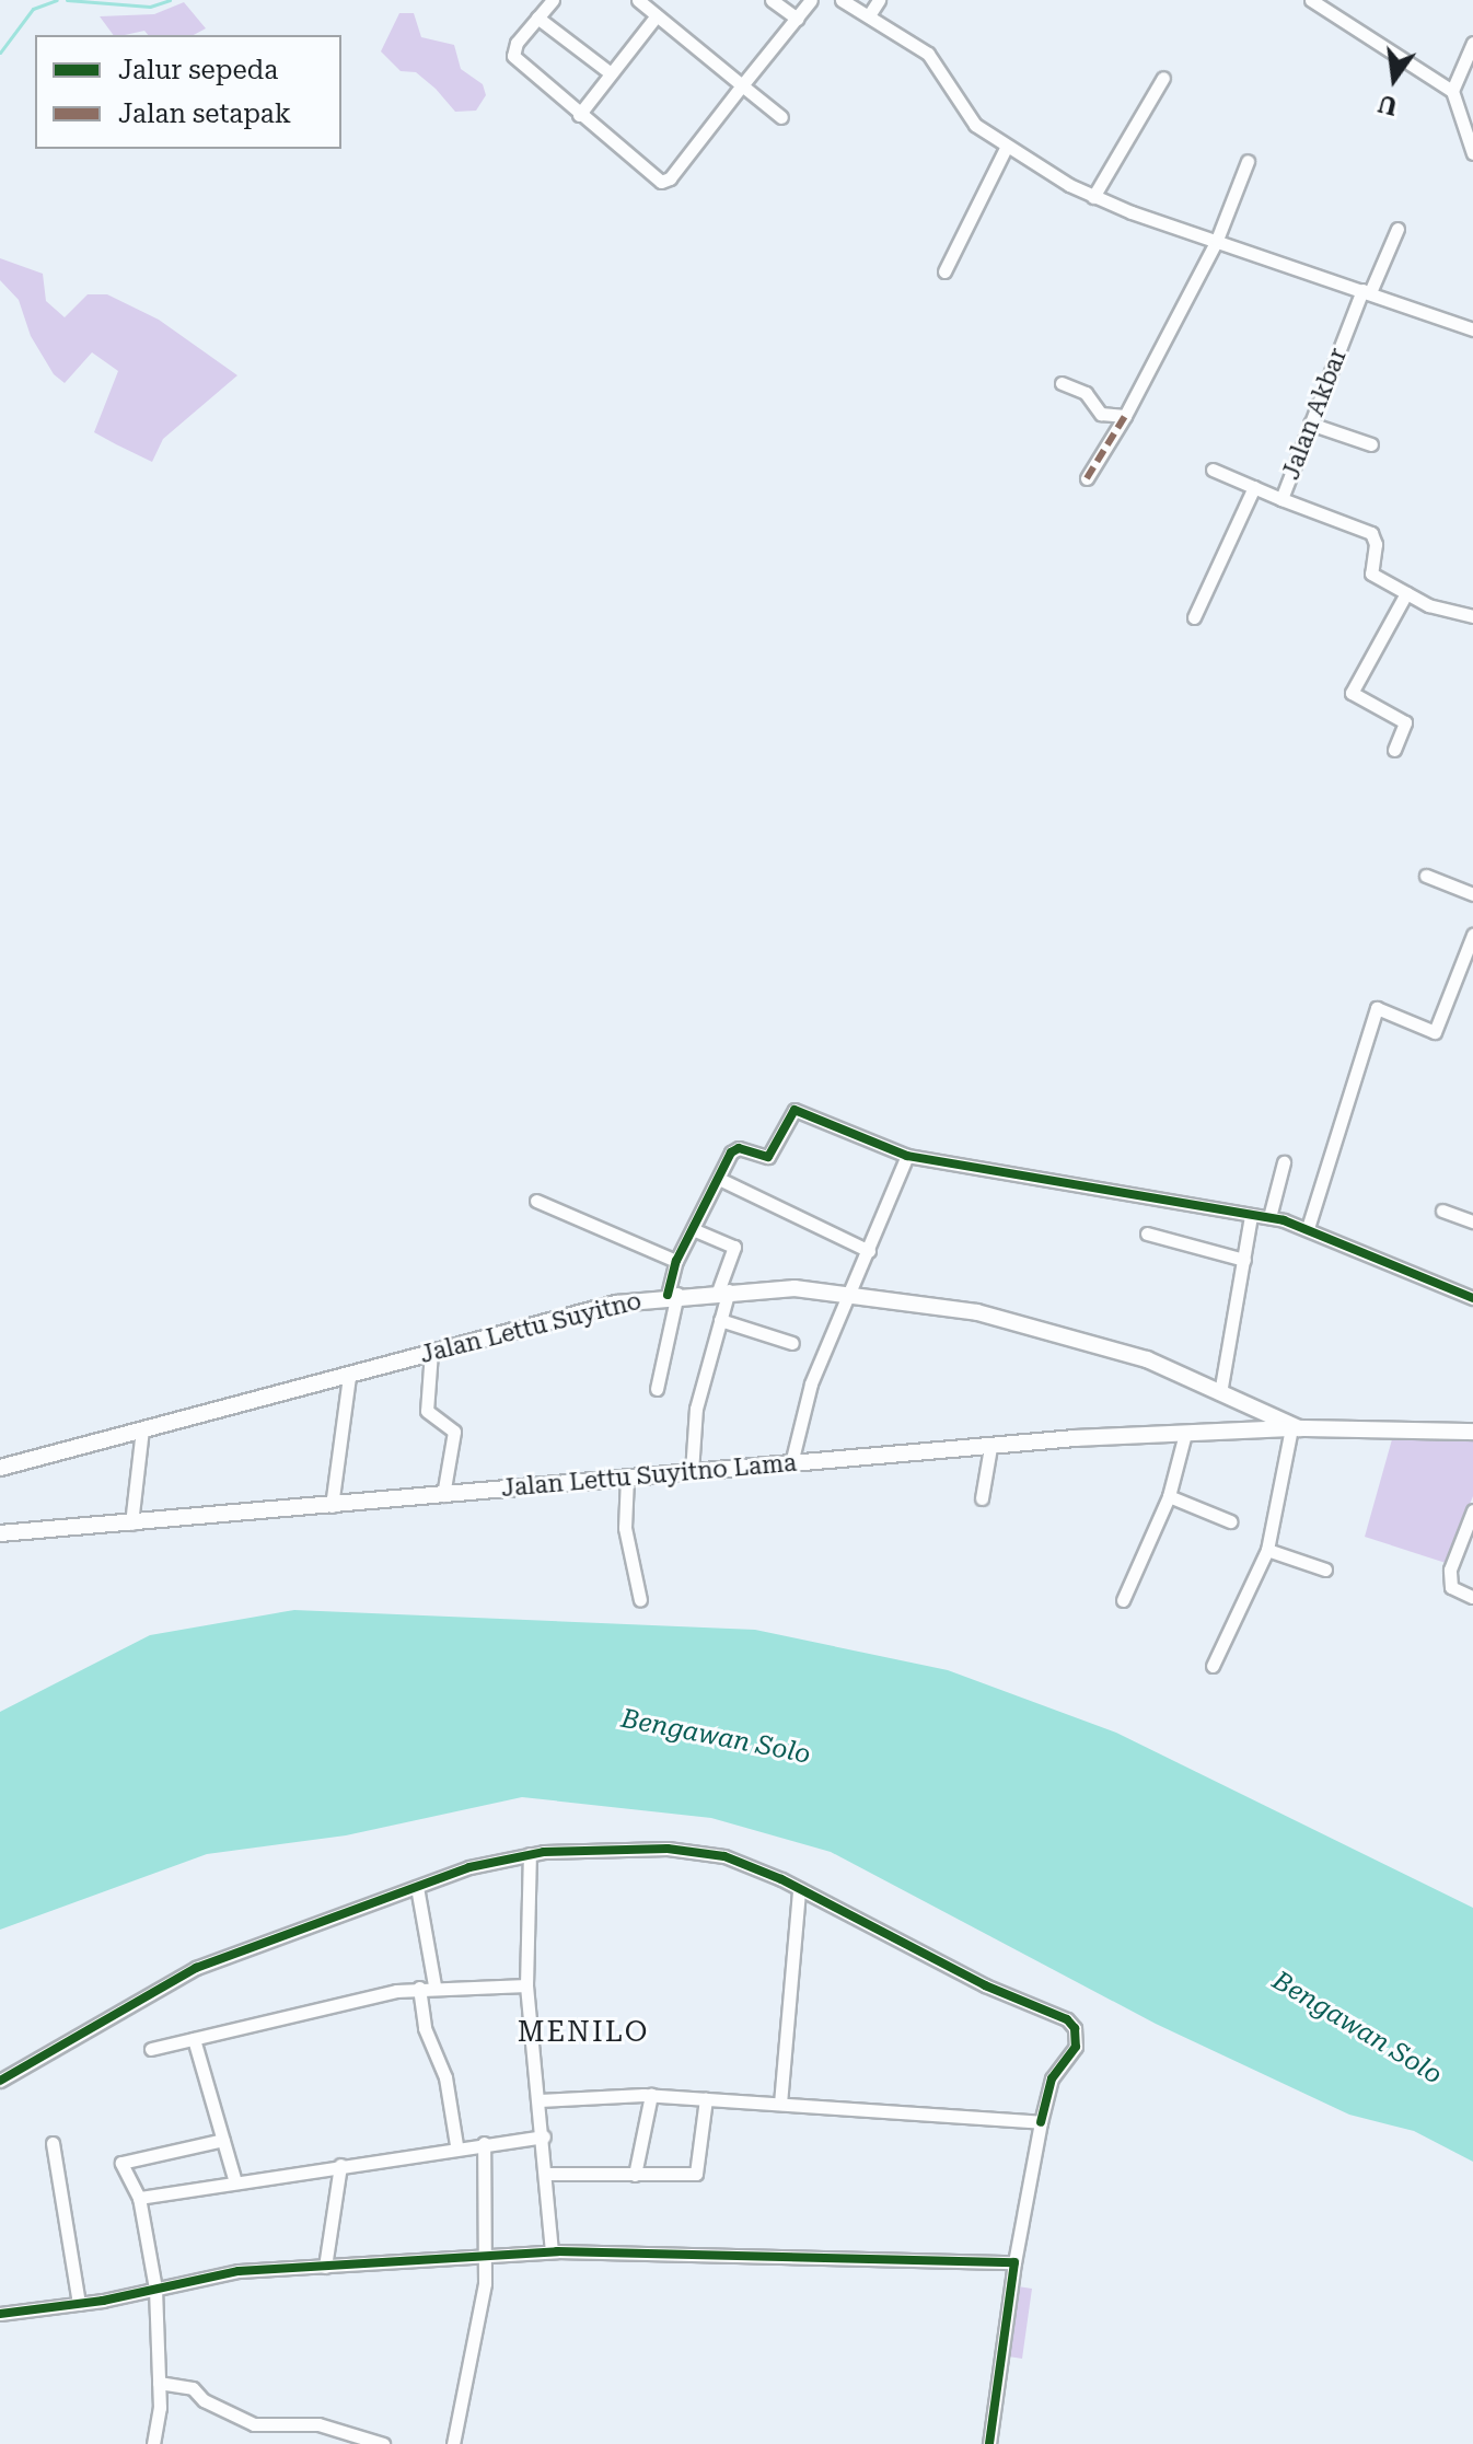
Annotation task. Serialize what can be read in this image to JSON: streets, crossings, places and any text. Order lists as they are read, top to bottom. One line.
{"streets":{"main road":["Jalan Lettu Suyitno","Jalan Lettu Suyitno Lama"],"street":["Jalan Akbar"]},"crossings":[["Jalan Lettu Suyitno","Jalan Lettu Suyitno Lama"]],"districts":["MENILO"],"water":["Bengawan Solo"],"legend":["Jalur sepeda","Jalan setapak"],"north":"bottom"}
